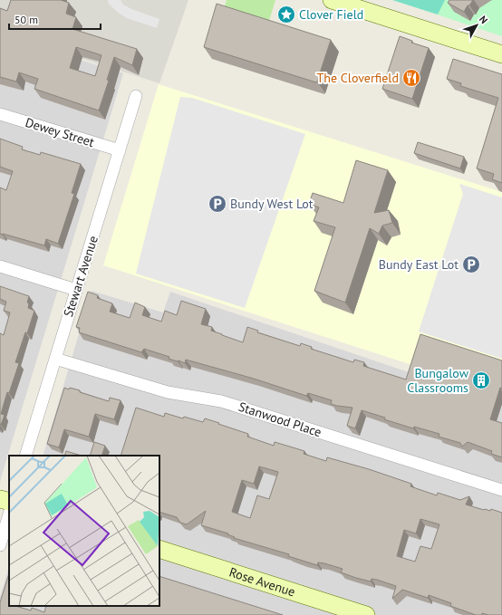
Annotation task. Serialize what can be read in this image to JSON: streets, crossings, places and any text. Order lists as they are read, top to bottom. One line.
{"streets":{"street":["Dewey Street","Stewart Avenue","Stanwood Place","Rose Avenue"]},"crossings":[["Dewey Street","Stewart Avenue"],["Stewart Avenue","Stanwood Place"]],"places":{"place":["Clover Field"],"restaurant":["The Cloverfield"],"parking":["Bundy West Lot","Bundy East Lot"],"building":["Bungalow Classrooms"]},"scale_bar":"50 m","north":"top right"}
